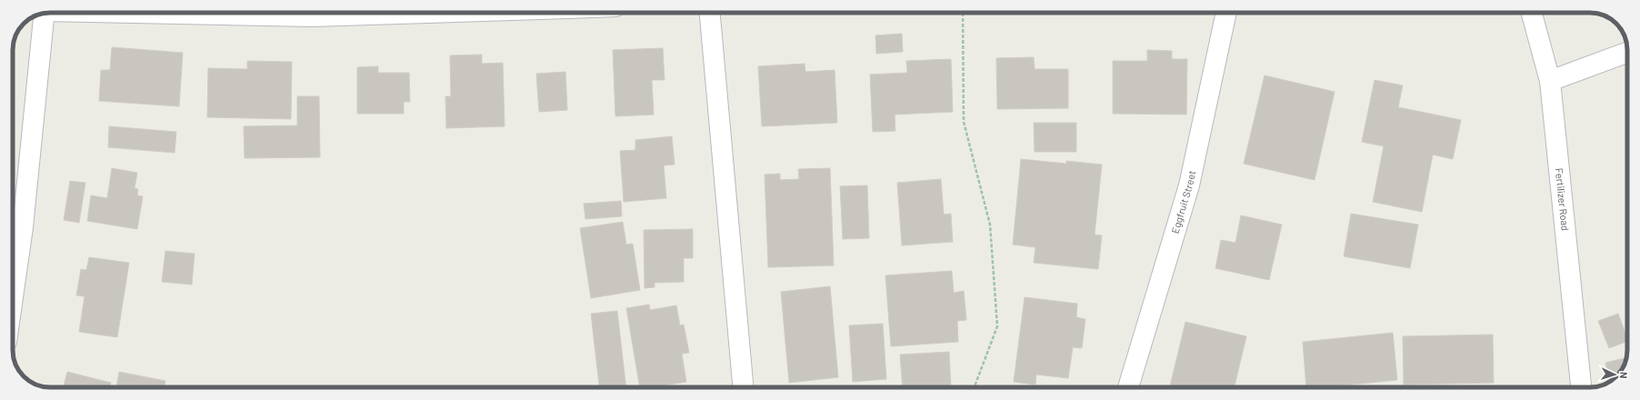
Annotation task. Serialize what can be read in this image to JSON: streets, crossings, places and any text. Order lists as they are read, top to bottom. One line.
{"streets":{"street":["Fertilizer Road","Eggfruit Street"]},"north":"right"}
